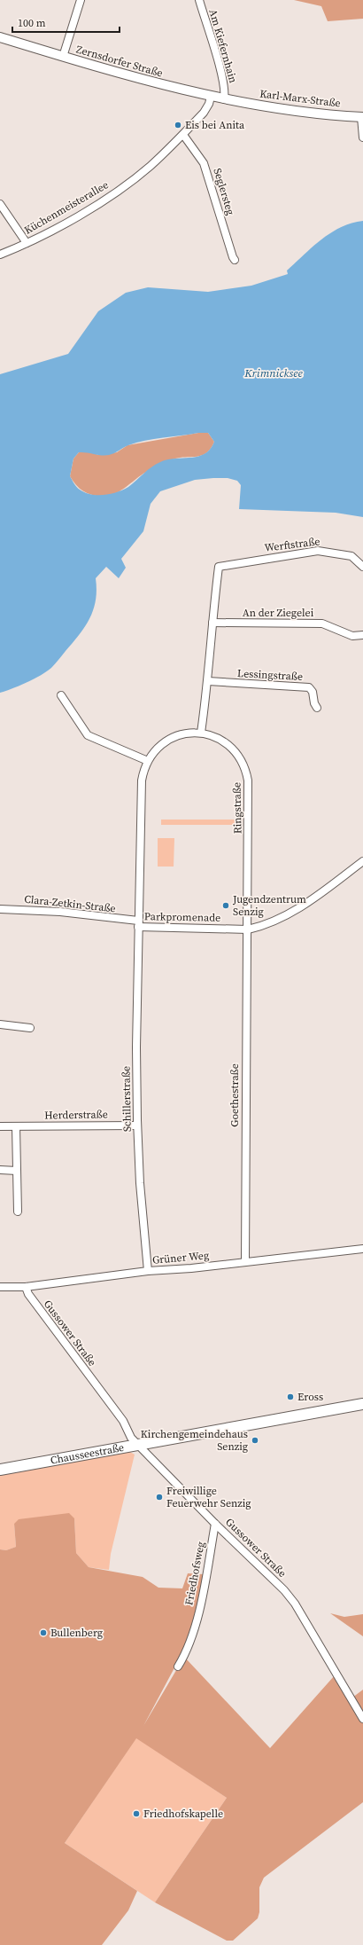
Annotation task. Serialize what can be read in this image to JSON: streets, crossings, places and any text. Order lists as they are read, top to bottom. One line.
{"streets":{"main road":["Chausseestraße"],"street":["Am Kiefernhain","Zernsdorfer Straße","Karl-Marx-Straße","Seglersteg","Küchenmeisterallee","Werftstraße","An der Ziegelei","Lessingstraße","Ringstraße","Clara-Zetkin-Straße","Parkpromenade","Goethestraße","Schillerstraße","Herderstraße","Grüner Weg","Gussower Straße","Friedhofsweg"]},"crossings":[["Am Kiefernhain","Zernsdorfer Straße"],["Zernsdorfer Straße","Karl-Marx-Straße"],["Zernsdorfer Straße","Küchenmeisterallee"],["Seglersteg","Küchenmeisterallee"],["Werftstraße","An der Ziegelei"],["Ringstraße","Clara-Zetkin-Straße"],["Ringstraße","Parkpromenade"],["Ringstraße","Goethestraße"],["Ringstraße","Schillerstraße"],["Clara-Zetkin-Straße","Parkpromenade"],["Clara-Zetkin-Straße","Schillerstraße"],["Parkpromenade","Goethestraße"],["Parkpromenade","Schillerstraße"],["Goethestraße","Grüner Weg"],["Schillerstraße","Herderstraße"],["Schillerstraße","Grüner Weg"],["Grüner Weg","Gussower Straße"],["Gussower Straße","Chausseestraße"],["Gussower Straße","Friedhofsweg"]],"water":["Krimnicksee"],"places":["Eis bei Anita","Jugendzentrum Senzig","Eross","Kirchengemeindehaus Senzig","Freiwillige Feuerwehr Senzig","Bullenberg","Friedhofskapelle"],"scale_bar":"100 m"}
